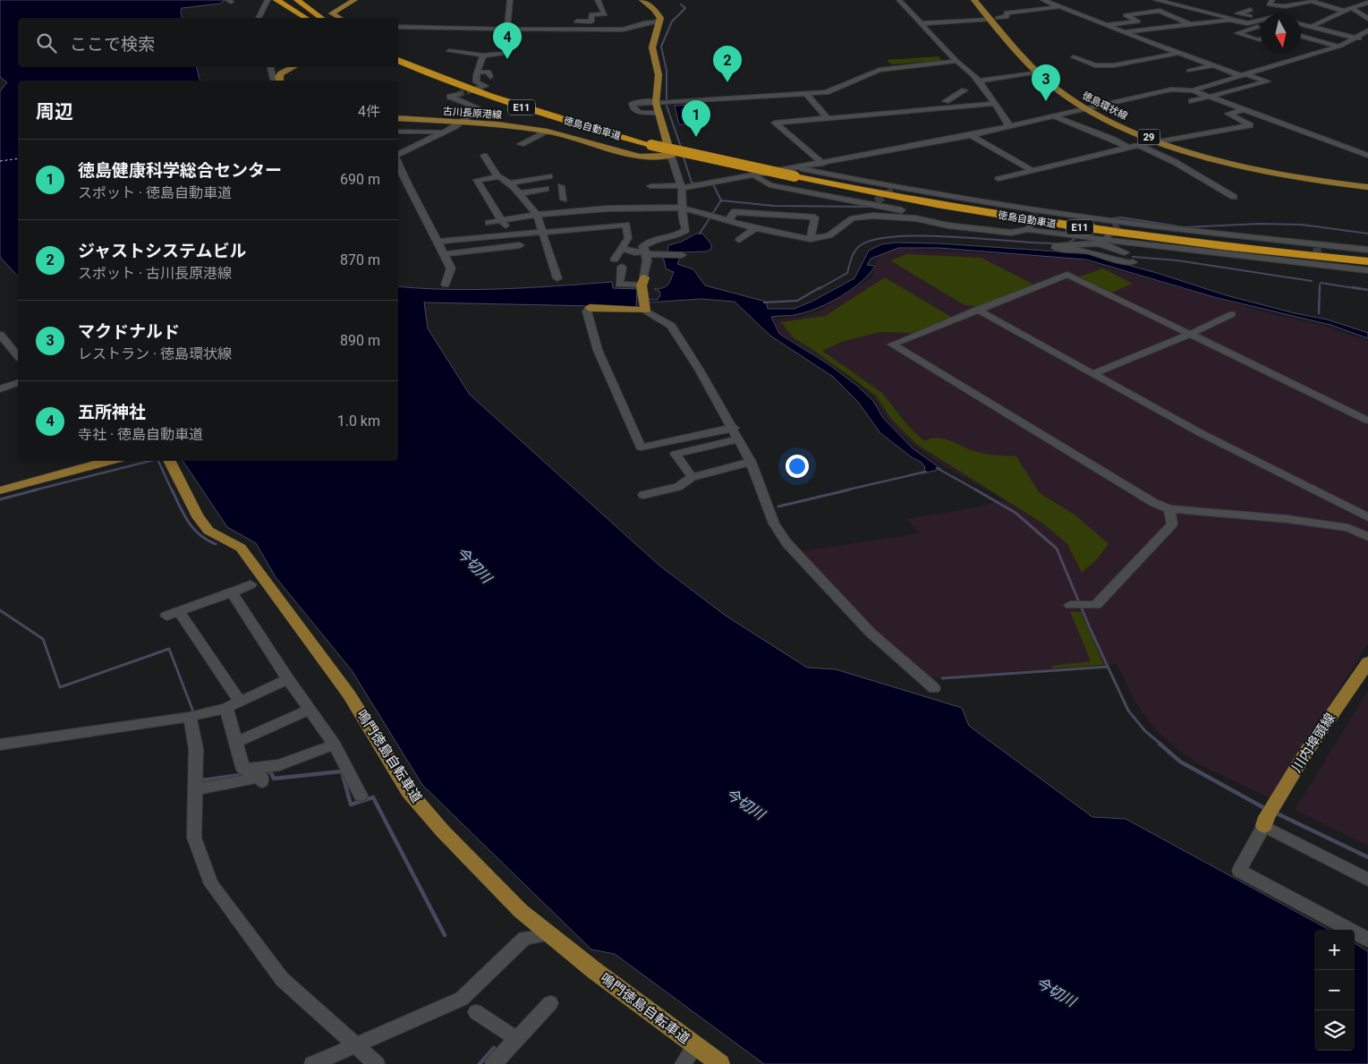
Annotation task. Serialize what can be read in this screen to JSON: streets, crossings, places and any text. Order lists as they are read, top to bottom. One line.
{"streets":{"highway":["E11","徳島自動車道"],"main road":["徳島環状線","古川長原港線","29","川内埠頭線","鳴門徳島自転車道"]},"water":["今切川"],"north":"bottom","page":{"search":"ここで検索","pins":["4","2","3","1"],"heading":["周辺","4件"],"list":[{"mark":"1","name":"徳島健康科学総合センター","note":"スポット · 徳島自動車道","value":"690 m"},{"mark":"2","name":"ジャストシステムビル","note":"スポット · 古川長原港線","value":"870 m"},{"mark":"3","name":"マクドナルド","note":"レストラン · 徳島環状線","value":"890 m"},{"mark":"4","name":"五所神社","note":"寺社 · 徳島自動車道","value":"1.0 km"}],"map_buttons":["+","−"]}}
